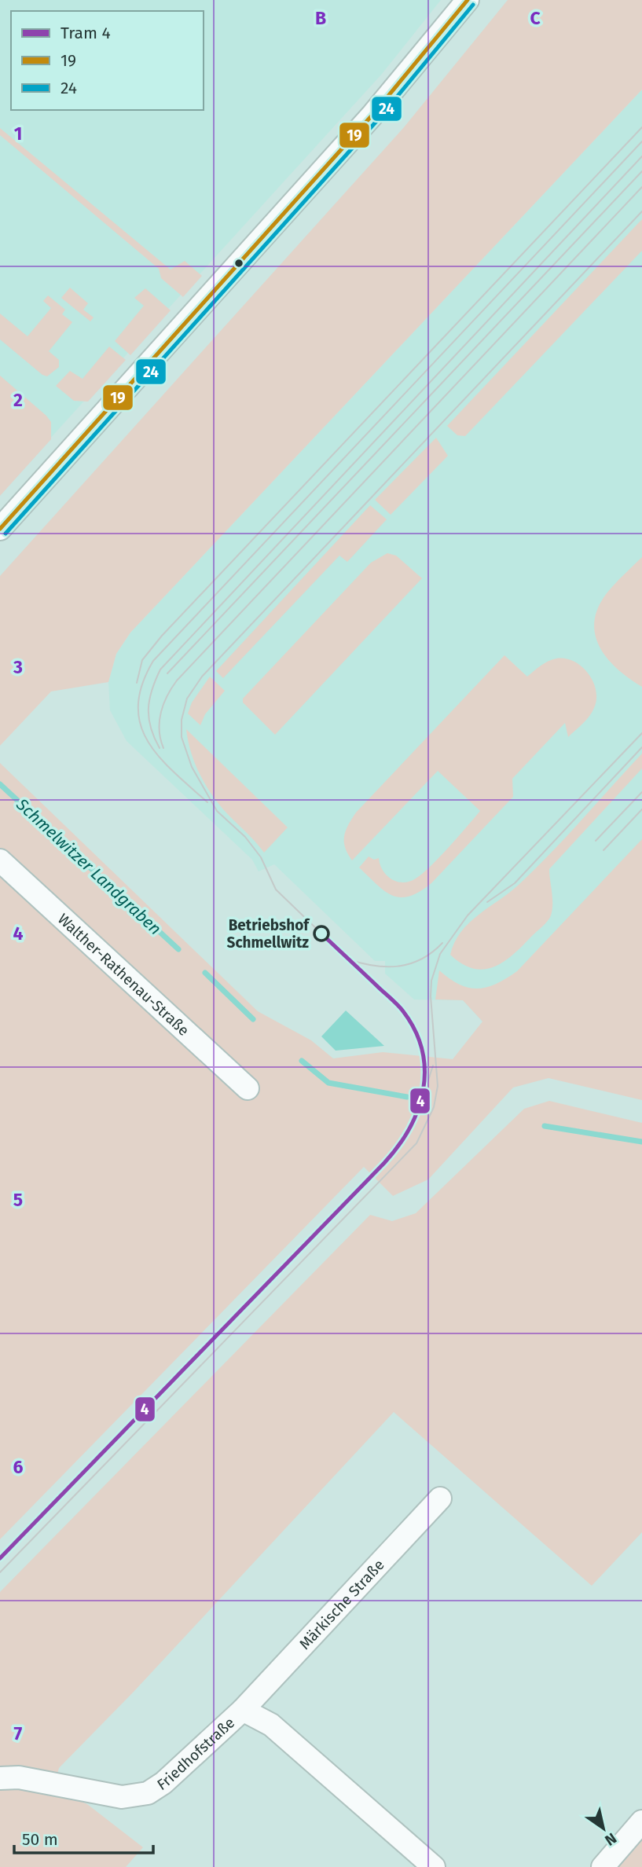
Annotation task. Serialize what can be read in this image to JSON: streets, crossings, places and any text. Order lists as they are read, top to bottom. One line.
{"streets":{"street":["Walther-Rathenau-Straße","Märkische Straße","Friedhofstraße"]},"crossings":[["Märkische Straße","Friedhofstraße"]],"water":["Schmelwitzer Landgraben"],"places":["Betriebshof Schmellwitz"],"lines":["transit line 19","transit line 24","tram line 4"],"legend":["Tram 4","19","24"],"scale_bar":"50 m","north":"bottom right","grid":{"columns":["B","C"],"rows":["1","2","3","4","5","6","7"]}}
